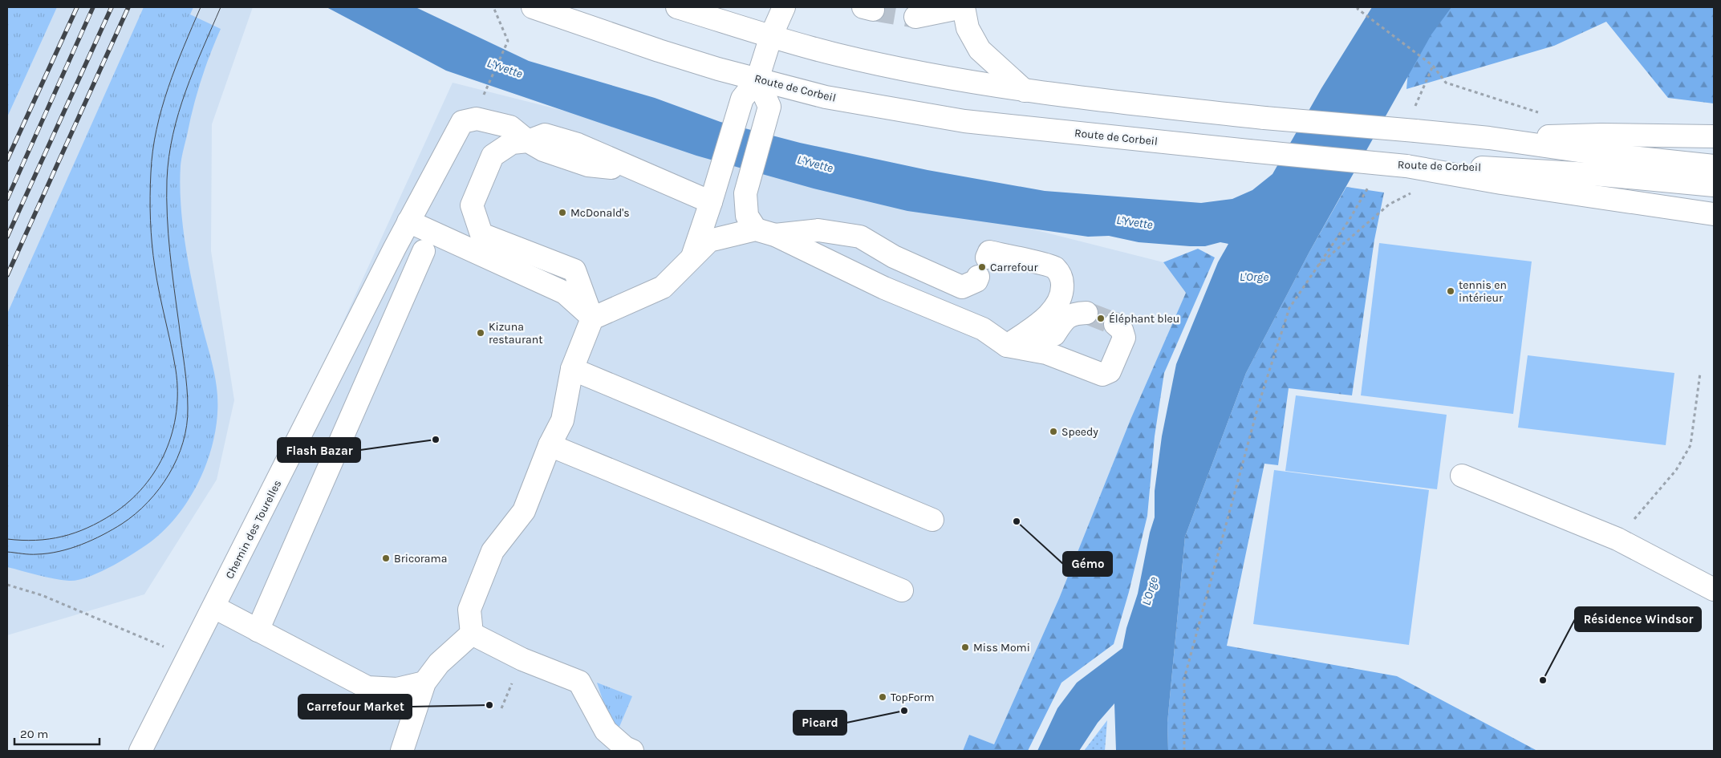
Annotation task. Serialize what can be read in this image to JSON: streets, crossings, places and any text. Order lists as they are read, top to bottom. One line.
{"streets":{"main road":["Route de Corbeil","Chemin des Tourelles"]},"water":["L'Yvette","L'Orge"],"places":["McDonald's","Carrefour","tennis en intérieur","Éléphant bleu","Kizuna restaurant","Speedy","Flash Bazar","Gémo","Bricorama","Miss Momi","Résidence Windsor","TopForm","Carrefour Market","Picard"],"scale_bar":"20 m"}
